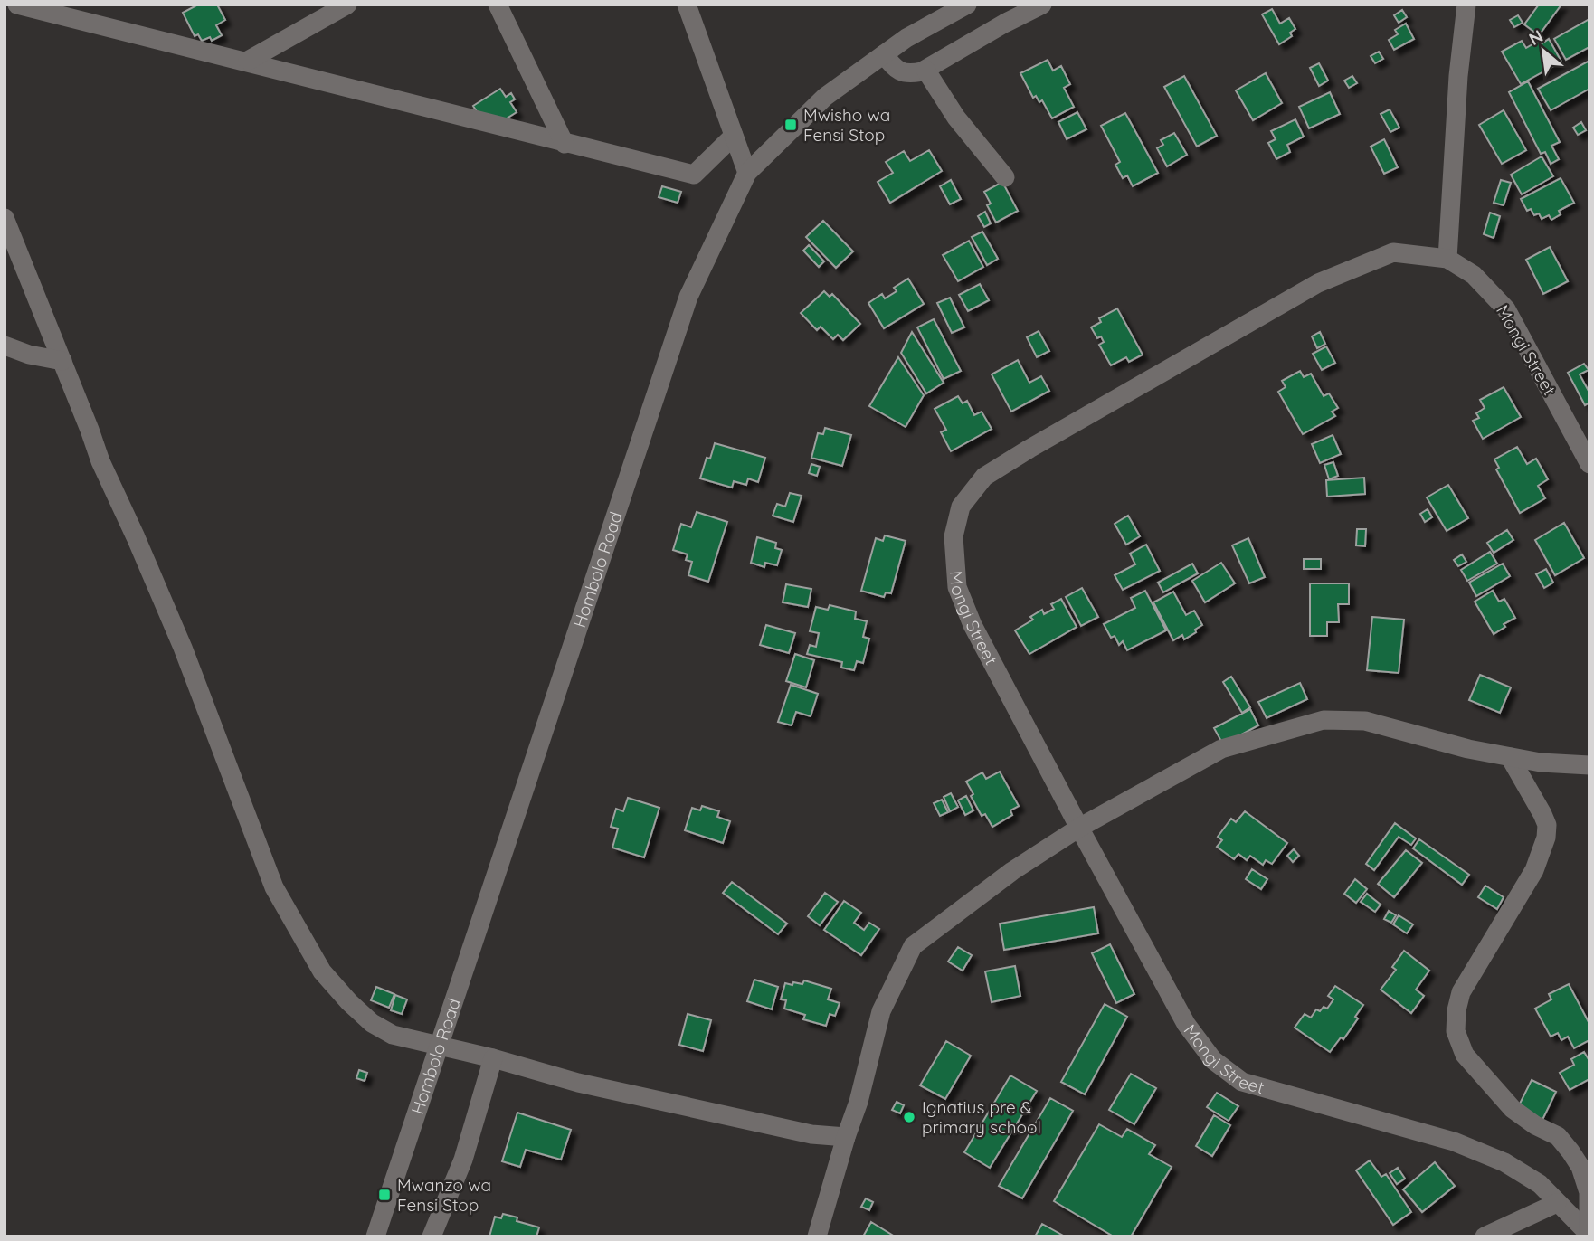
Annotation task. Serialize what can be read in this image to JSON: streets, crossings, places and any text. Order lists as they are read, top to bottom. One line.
{"streets":{"street":["Mongi Street","Hombolo Road"]},"places":{"transit":["Mwisho wa Fensi Stop","Mwanzo wa Fensi Stop"],"other":["Ignatius pre & primary school"]},"north":"top left"}
